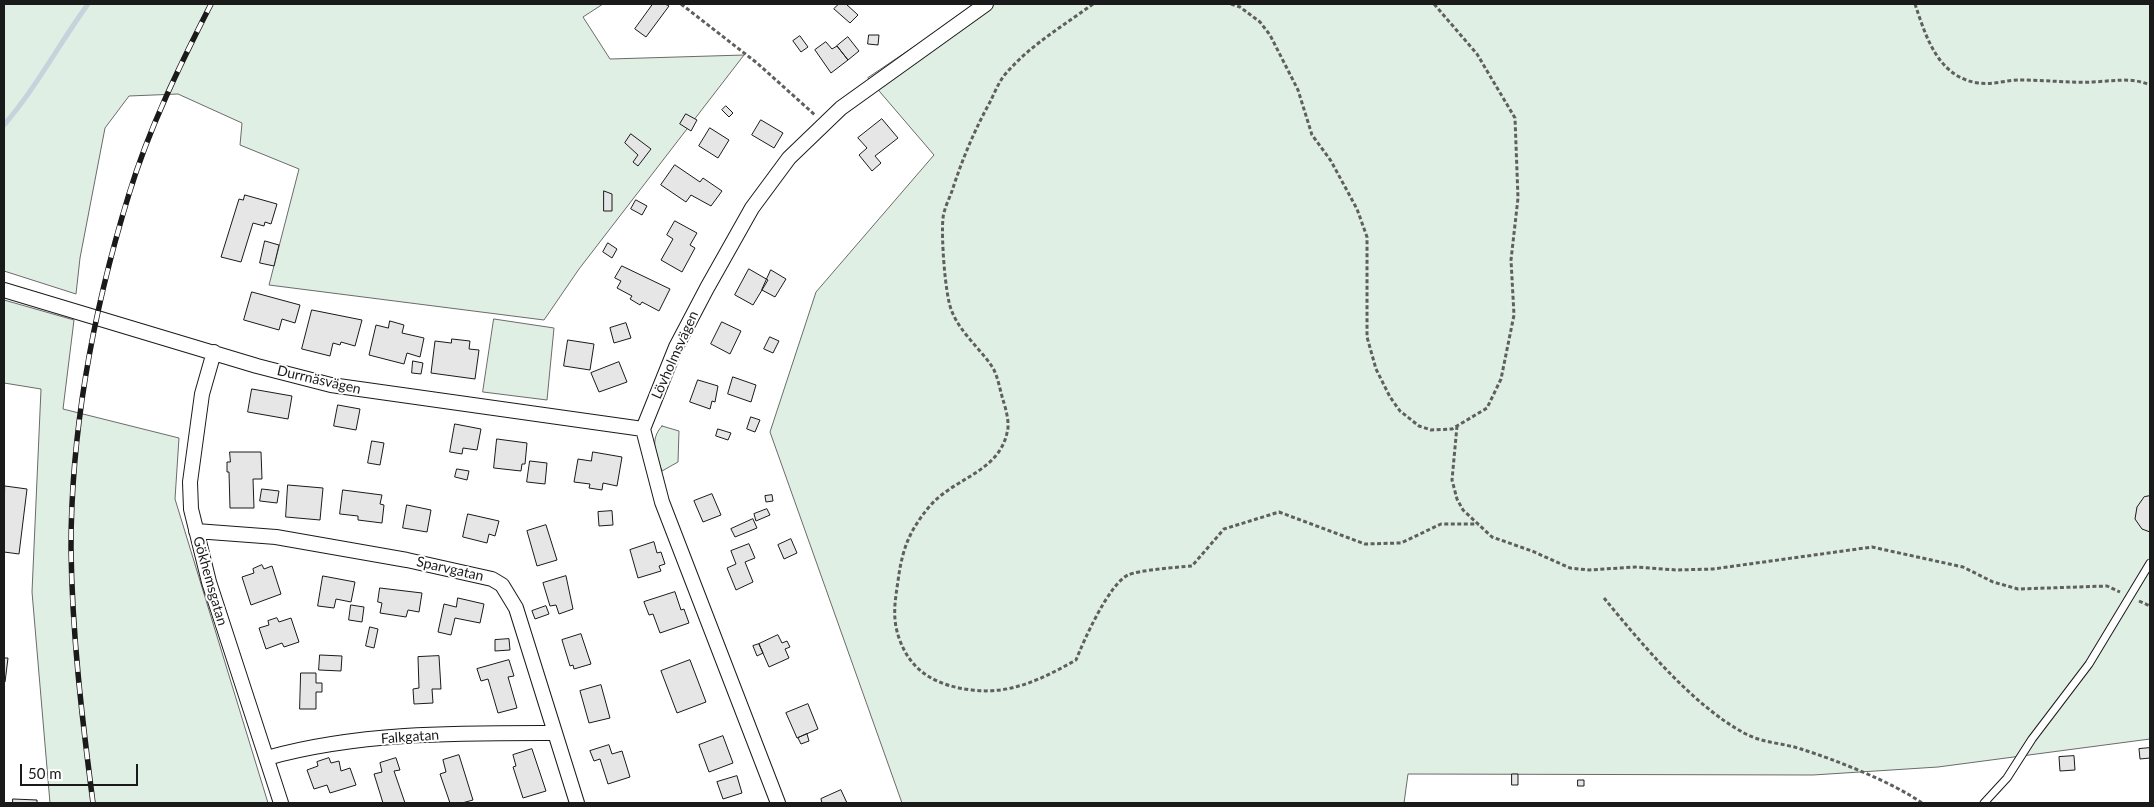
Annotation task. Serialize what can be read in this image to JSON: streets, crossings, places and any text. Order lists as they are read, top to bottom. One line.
{"streets":{"street":["Lövholmsvägen","Durrnäsvägen","Sparvgatan","Gökhemsgatan","Falkgatan"]},"crossings":[["Lövholmsvägen","Durrnäsvägen"],["Durrnäsvägen","Gökhemsgatan"],["Sparvgatan","Gökhemsgatan"],["Sparvgatan","Falkgatan"],["Gökhemsgatan","Falkgatan"]],"scale_bar":"50 m"}
